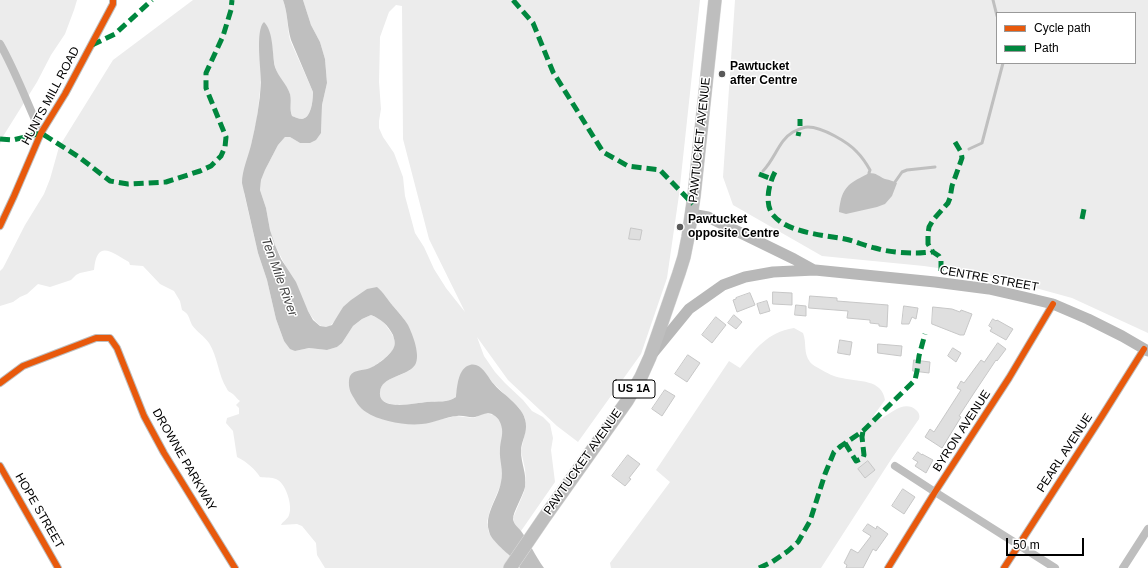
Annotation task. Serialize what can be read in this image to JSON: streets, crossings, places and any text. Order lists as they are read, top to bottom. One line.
{"streets":{"main road":["PAWTUCKET AVENUE","CENTRE STREET","US 1A"],"street":["HUNTS MILL ROAD","BYRON AVENUE","PEARL AVENUE","DROWNE PARKWAY","HOPE STREET"]},"crossings":[["PAWTUCKET AVENUE","CENTRE STREET"],["CENTRE STREET","BYRON AVENUE"],["CENTRE STREET","PEARL AVENUE"]],"water":["Ten Mile River"],"places":["Pawtucket after Centre","Pawtucket opposite Centre"],"legend":["Cycle path","Path"],"scale_bar":"50 m"}
